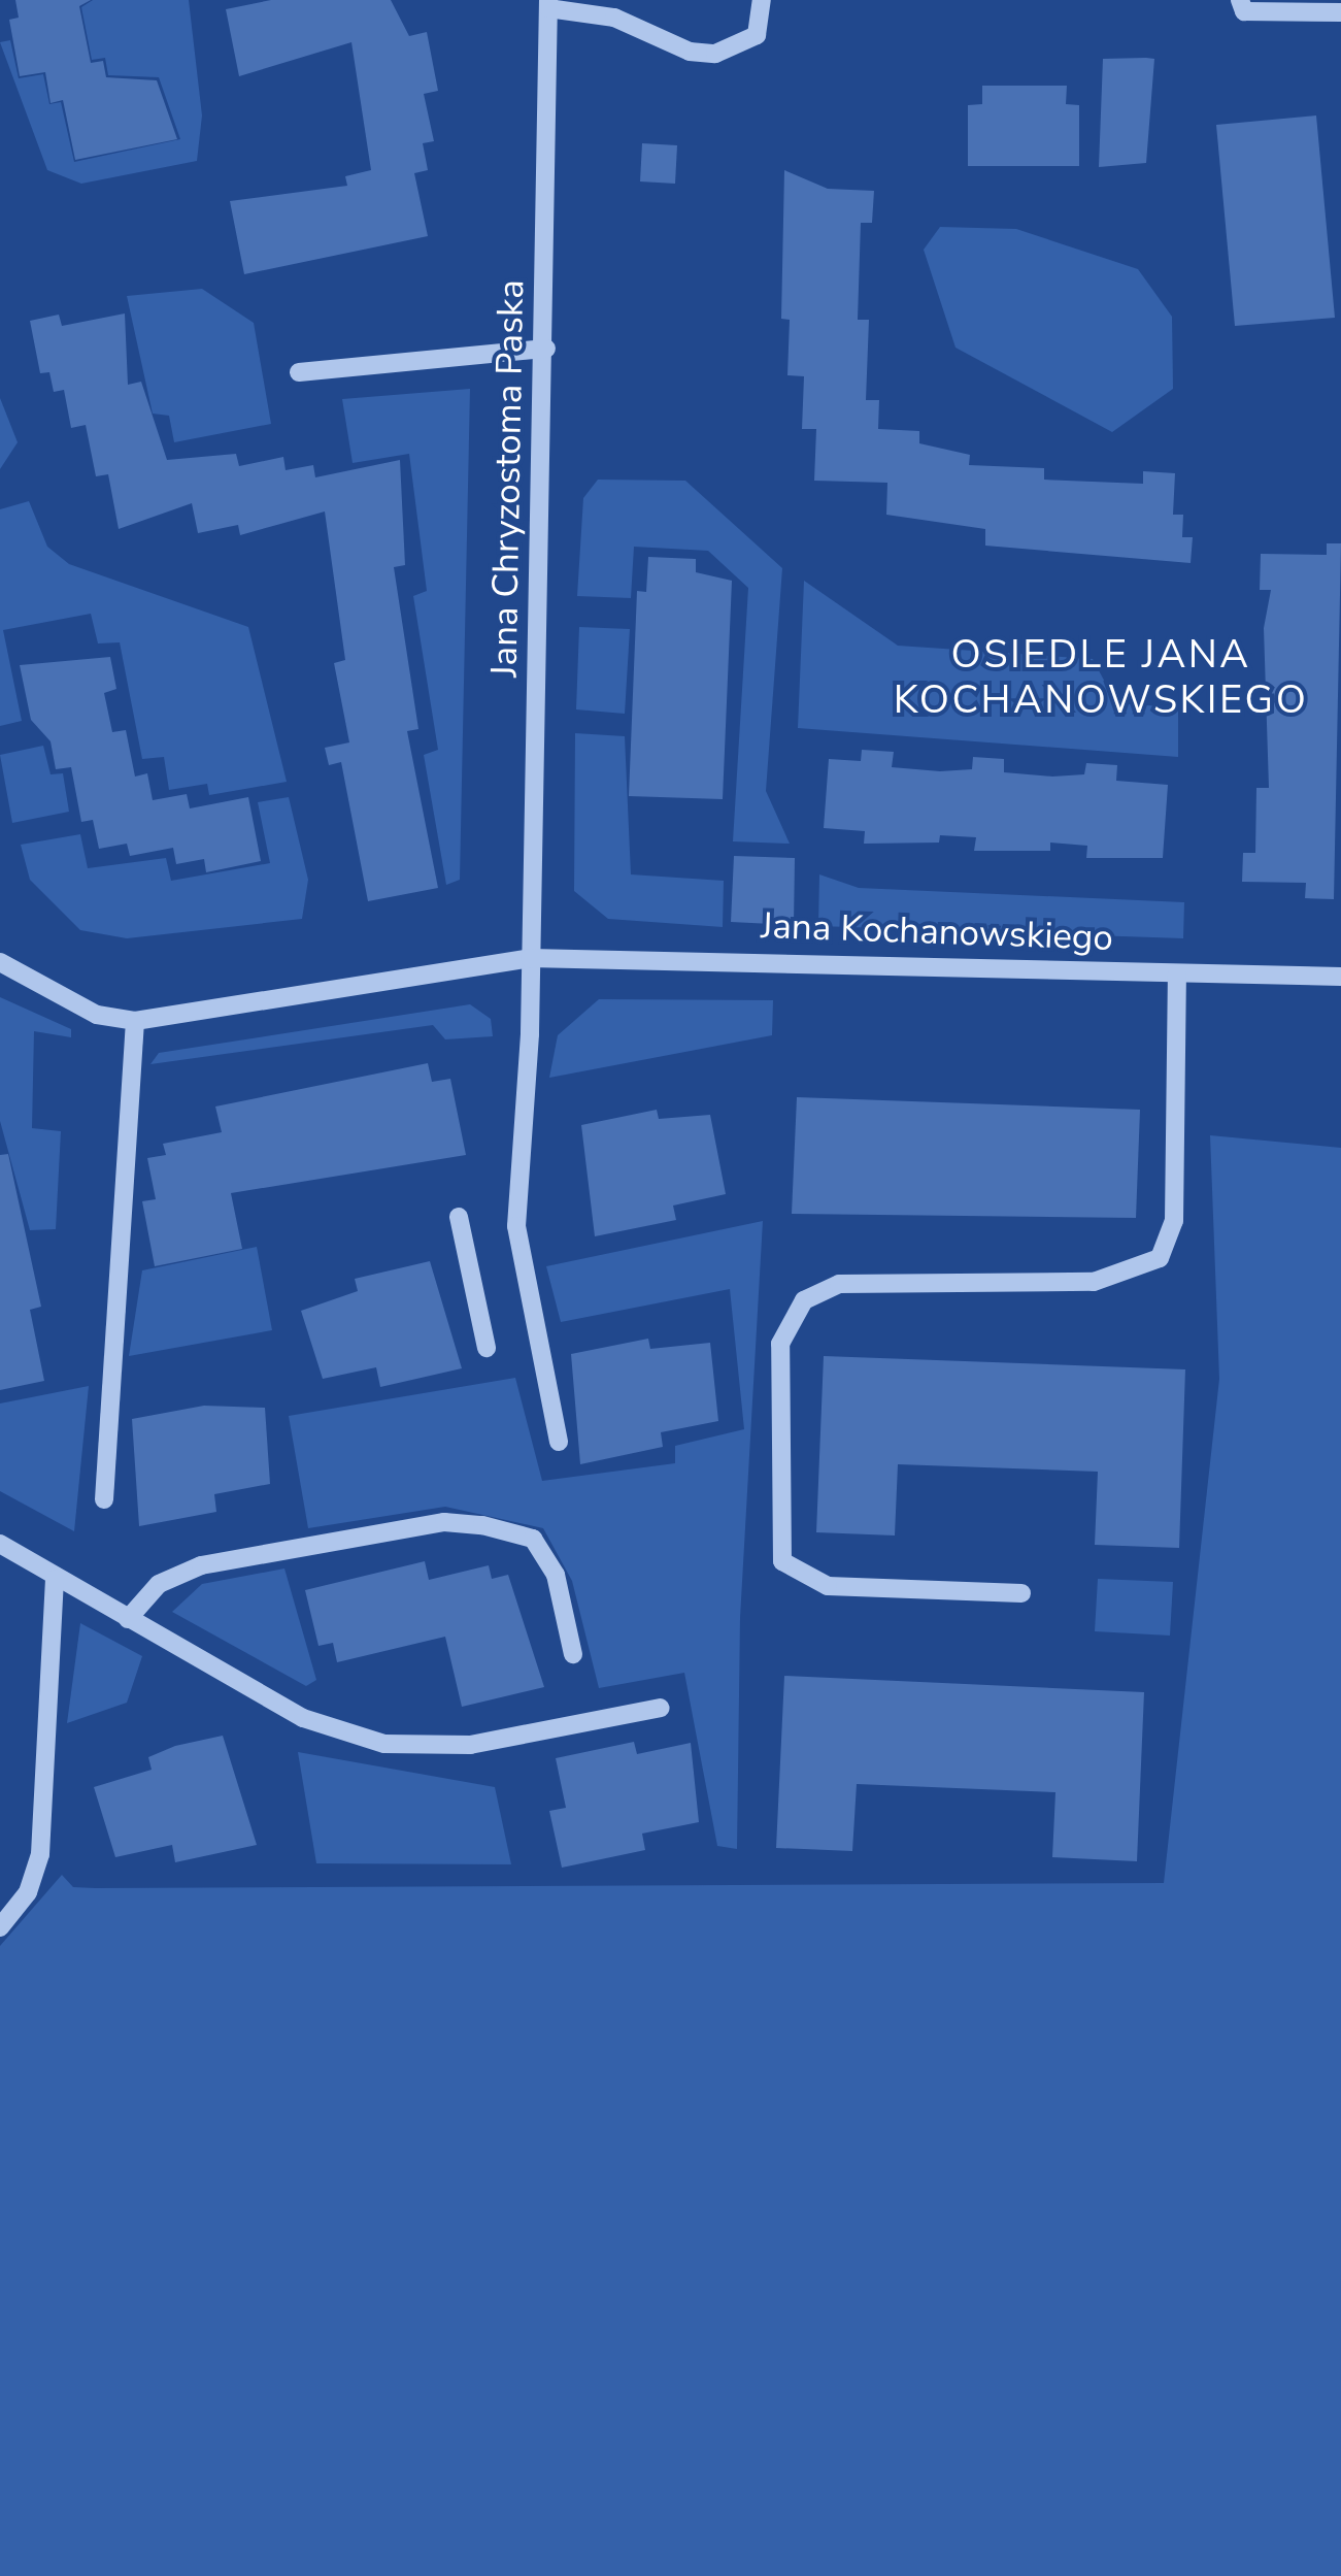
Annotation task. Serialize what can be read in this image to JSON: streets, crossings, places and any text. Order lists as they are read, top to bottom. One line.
{"streets":{"street":["Jana Chryzostoma Paska","Jana Kochanowskiego"]},"crossings":[["Jana Chryzostoma Paska","Jana Kochanowskiego"]],"districts":["OSIEDLE JANA KOCHANOWSKIEGO"]}
